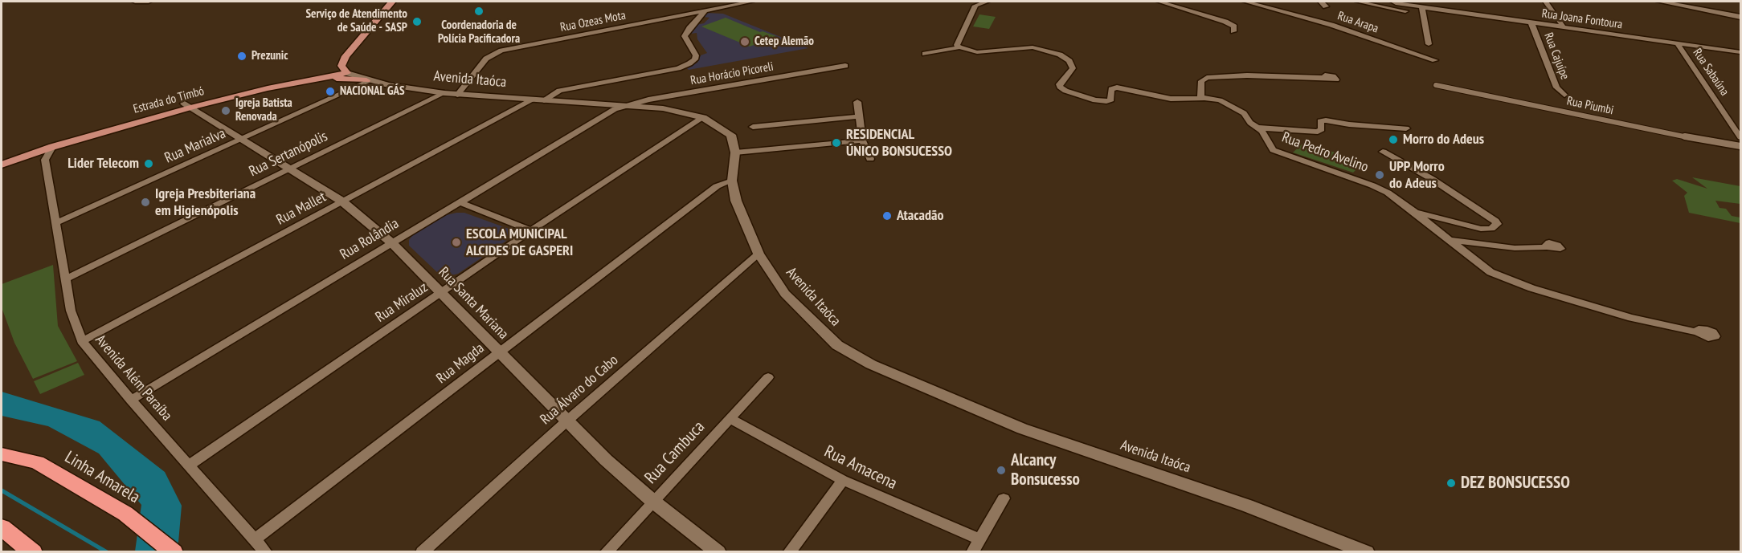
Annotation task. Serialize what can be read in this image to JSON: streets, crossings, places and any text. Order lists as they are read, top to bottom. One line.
{"streets":{"highway":["Linha Amarela"],"main road":["Avenida Itaóca","Estrada do Timbó","Rua Santa Mariana"],"street":["Rua Joana Fontoura","Rua Ozeas Mota","Rua Arapa","Rua Cajuípe","Rua Sabaúna","Rua Horácio Picoreli","Rua Piumbi","Rua Marialva","Rua Pedro Avelino","Rua Sertanópolis","Rua Mallet","Rua Rolândia","Rua Miraluz","Rua Magda","Avenida Além Paraíba","Rua Álvaro do Cabo","Rua Cambuca","Rua Amacena"]},"crossings":[["Rua Joana Fontoura","Rua Cajuípe"],["Rua Joana Fontoura","Rua Sabaúna"],["Rua Ozeas Mota","Avenida Itaóca"],["Rua Ozeas Mota","Rua Sertanópolis"],["Rua Ozeas Mota","Rua Mallet"],["Rua Horácio Picoreli","Avenida Itaóca"],["Rua Horácio Picoreli","Rua Rolândia"],["Avenida Itaóca","Estrada do Timbó"],["Avenida Itaóca","Rua Marialva"],["Avenida Itaóca","Rua Sertanópolis"],["Avenida Itaóca","Rua Mallet"],["Avenida Itaóca","Rua Rolândia"],["Avenida Itaóca","Rua Miraluz"],["Avenida Itaóca","Rua Magda"],["Avenida Itaóca","Rua Álvaro do Cabo"],["Estrada do Timbó","Rua Santa Mariana"],["Estrada do Timbó","Avenida Além Paraíba"],["Rua Marialva","Rua Santa Mariana"],["Rua Marialva","Avenida Além Paraíba"],["Rua Sertanópolis","Rua Santa Mariana"],["Rua Sertanópolis","Avenida Além Paraíba"],["Rua Mallet","Rua Santa Mariana"],["Rua Mallet","Avenida Além Paraíba"],["Rua Rolândia","Rua Santa Mariana"],["Rua Rolândia","Avenida Além Paraíba"],["Rua Miraluz","Rua Santa Mariana"],["Rua Miraluz","Avenida Além Paraíba"],["Rua Santa Mariana","Rua Magda"],["Rua Santa Mariana","Rua Álvaro do Cabo"],["Rua Santa Mariana","Rua Cambuca"],["Rua Magda","Avenida Além Paraíba"],["Rua Cambuca","Rua Amacena"]],"places":["Coordenadoria de Polícia Pacificadora","Serviço de Atendimento de Saúde - SASP","Cetep Alemão","Prezunic","NACIONAL GÁS","Igreja Batista Renovada","Morro do Adeus","RESIDENCIAL ÚNICO BONSUCESSO","Lider Telecom","UPP Morro do Adeus","Igreja Presbiteriana em Higienópolis","Atacadão","ESCOLA MUNICIPAL ALCIDES DE GASPERI","Alcancy Bonsucesso","DEZ BONSUCESSO"]}
